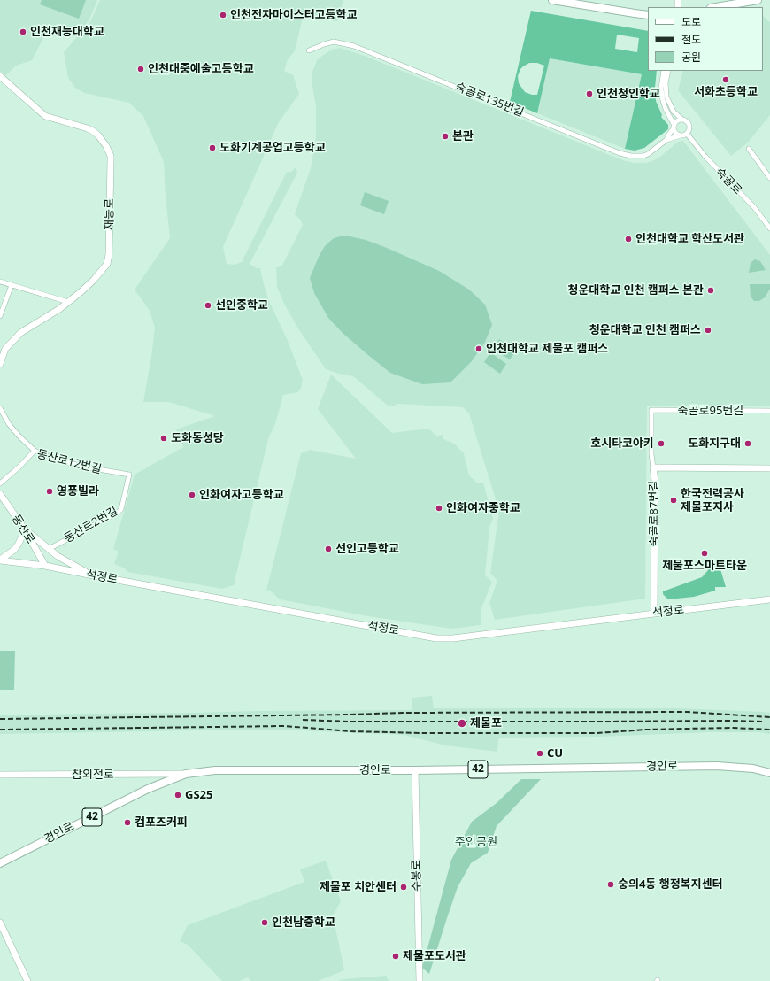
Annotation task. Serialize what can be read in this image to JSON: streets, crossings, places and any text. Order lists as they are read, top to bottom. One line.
{"streets":{"main road":["재능로","숙골로87번길","동산로","석정로","경인로","42","참외전로","수봉로"],"street":["숙골로135번길","숙골로","숙골로95번길","동산로12번길","동산로2번길"]},"crossings":[["숙골로135번길","숙골로"],["숙골로95번길","숙골로87번길"],["동산로12번길","동산로2번길"],["숙골로87번길","석정로"],["동산로","석정로"],["경인로","참외전로"],["경인로","수봉로"]],"parks":["주인공원"],"places":["인천전자마이스터고등학교","인천재능대학교","인천대중예술고등학교","서화초등학교","인천청인학교","본관","도화기계공업고등학교","인천대학교 학산도서관","청운대학교 인천 캠퍼스 본관","선인중학교","청운대학교 인천 캠퍼스","인천대학교 제물포 캠퍼스","도화동성당","호시타코야키","도화지구대","영풍빌라","인화여자고등학교","한국전력공사 제물포지사","인화여자중학교","선인고등학교","제물포스마트타운","제물포","CU","GS25","컴포즈커피","숭의4동 행정복지센터","제물포 치안센터","인천남중학교","제물포도서관"],"legend":["도로","철도","공원"]}
